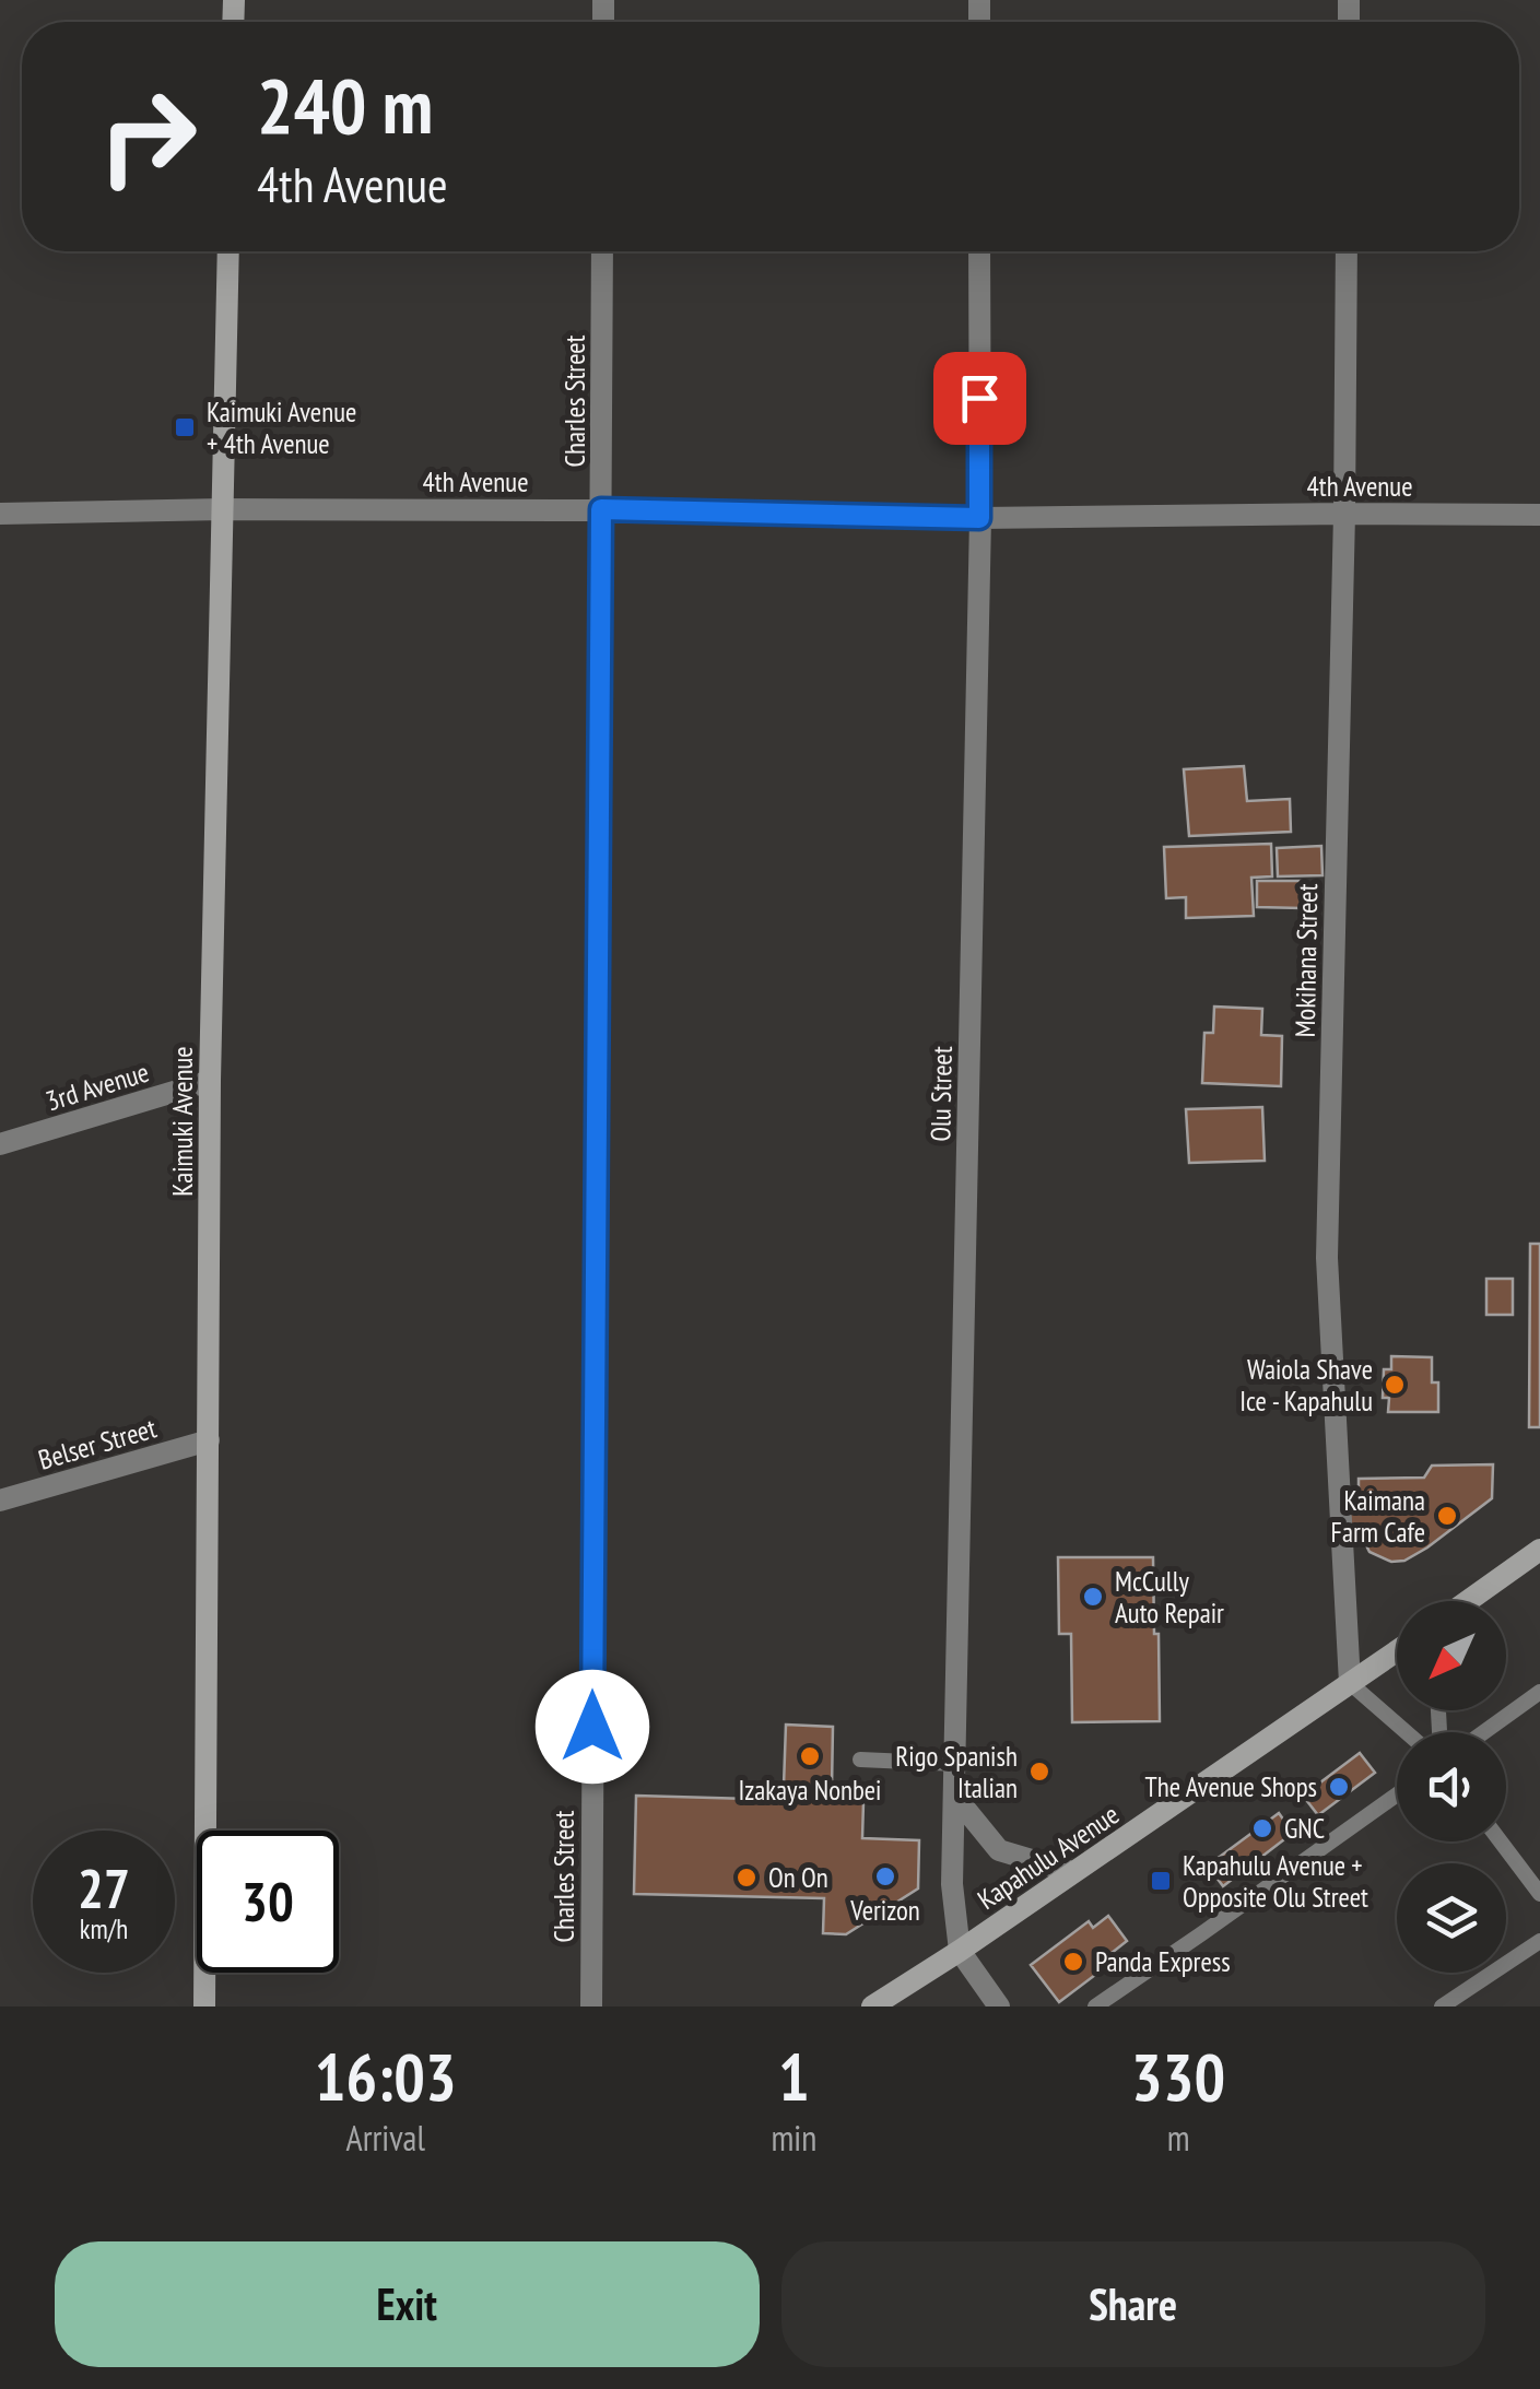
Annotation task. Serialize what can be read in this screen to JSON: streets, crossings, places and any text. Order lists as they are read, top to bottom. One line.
{"streets":{"street":["Charles Street","4th Avenue","Mokihana Street","3rd Avenue","Olu Street","Kaimuki Avenue","Belser Street","Kapahulu Avenue"]},"crossings":[["Charles Street","4th Avenue"],["4th Avenue","Mokihana Street"],["4th Avenue","Olu Street"],["4th Avenue","Kaimuki Avenue"],["Mokihana Street","Kapahulu Avenue"],["3rd Avenue","Kaimuki Avenue"],["Olu Street","Kapahulu Avenue"],["Kaimuki Avenue","Belser Street"]],"places":{"transit":["Kaimuki Avenue + 4th Avenue","Kapahulu Avenue + Opposite Olu Street"],"other":["Waiola Shave Ice - Kapahulu","Kaimana Farm Cafe","McCully Auto Repair","Izakaya Nonbei","Rigo Spanish Italian","The Avenue Shops","GNC","Verizon","On On","Panda Express"]},"north":"bottom left","page":{"turn":["240 m","4th Avenue"],"speed":"27 km/h","limit":"30","eta":["16:03","Arrival","1","min","330","m"],"buttons":["Exit","Share"]}}
